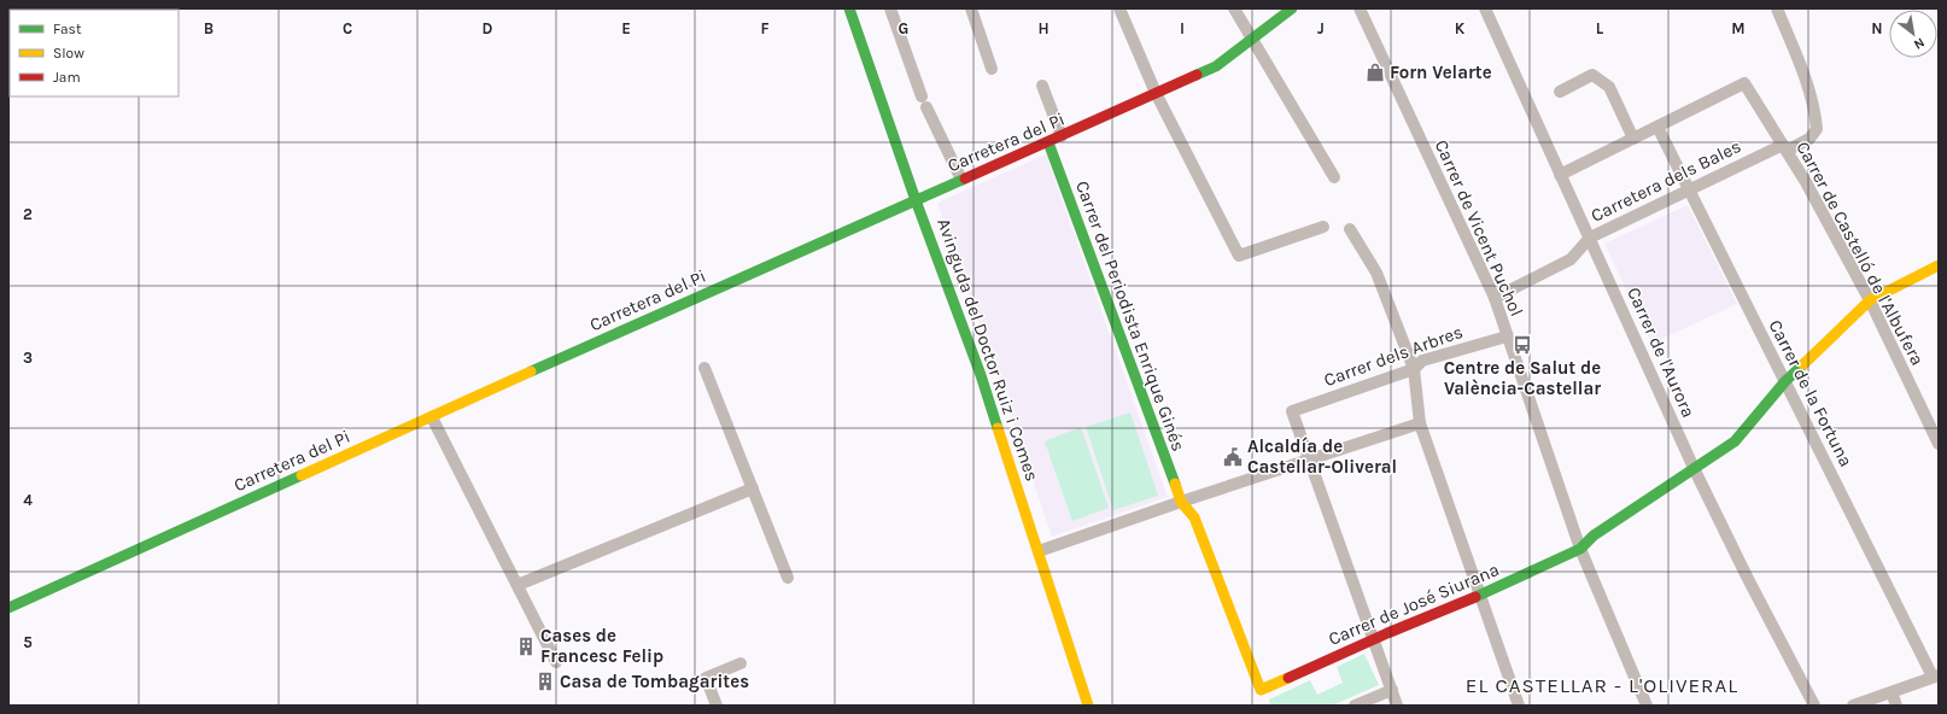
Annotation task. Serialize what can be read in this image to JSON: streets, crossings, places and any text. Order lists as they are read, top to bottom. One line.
{"streets":{"street":["Carretera del Pi","Carretera dels Bales","Carrer de Vicent Puchol","Carrer de Castelló de l'Albufera","Carrer del Periodista Enrique Ginés","Avinguda del Doctor Ruiz i Comes","Carrer de l'Aurora","Carrer dels Arbres","Carrer de la Fortuna","Carrer de José Siurana"]},"crossings":[["Carretera del Pi","Carrer del Periodista Enrique Ginés"],["Carretera del Pi","Avinguda del Doctor Ruiz i Comes"],["Carretera dels Bales","Carrer de Vicent Puchol"],["Carretera dels Bales","Carrer de Castelló de l'Albufera"],["Carretera dels Bales","Carrer de l'Aurora"],["Carretera dels Bales","Carrer de la Fortuna"],["Carrer de Vicent Puchol","Carrer dels Arbres"],["Carrer de Vicent Puchol","Carrer de José Siurana"],["Carrer de Castelló de l'Albufera","Carrer de la Fortuna"],["Carrer de Castelló de l'Albufera","Carrer de José Siurana"],["Carrer del Periodista Enrique Ginés","Carrer de José Siurana"],["Carrer de l'Aurora","Carrer de José Siurana"],["Carrer de la Fortuna","Carrer de José Siurana"]],"districts":["EL CASTELLAR - L'OLIVERAL"],"places":{"shop":["Forn Velarte"],"bus stop":["Centre de Salut de València-Castellar"],"public building":["Alcaldía de Castellar-Oliveral"],"building":["Cases de Francesc Felip","Casa de Tombagarites"]},"legend":["Fast","Slow","Jam"],"north":"bottom right","grid":{"columns":["B","C","D","E","F","G","H","I","J","K","L","M","N"],"rows":["2","3","4","5"]}}
